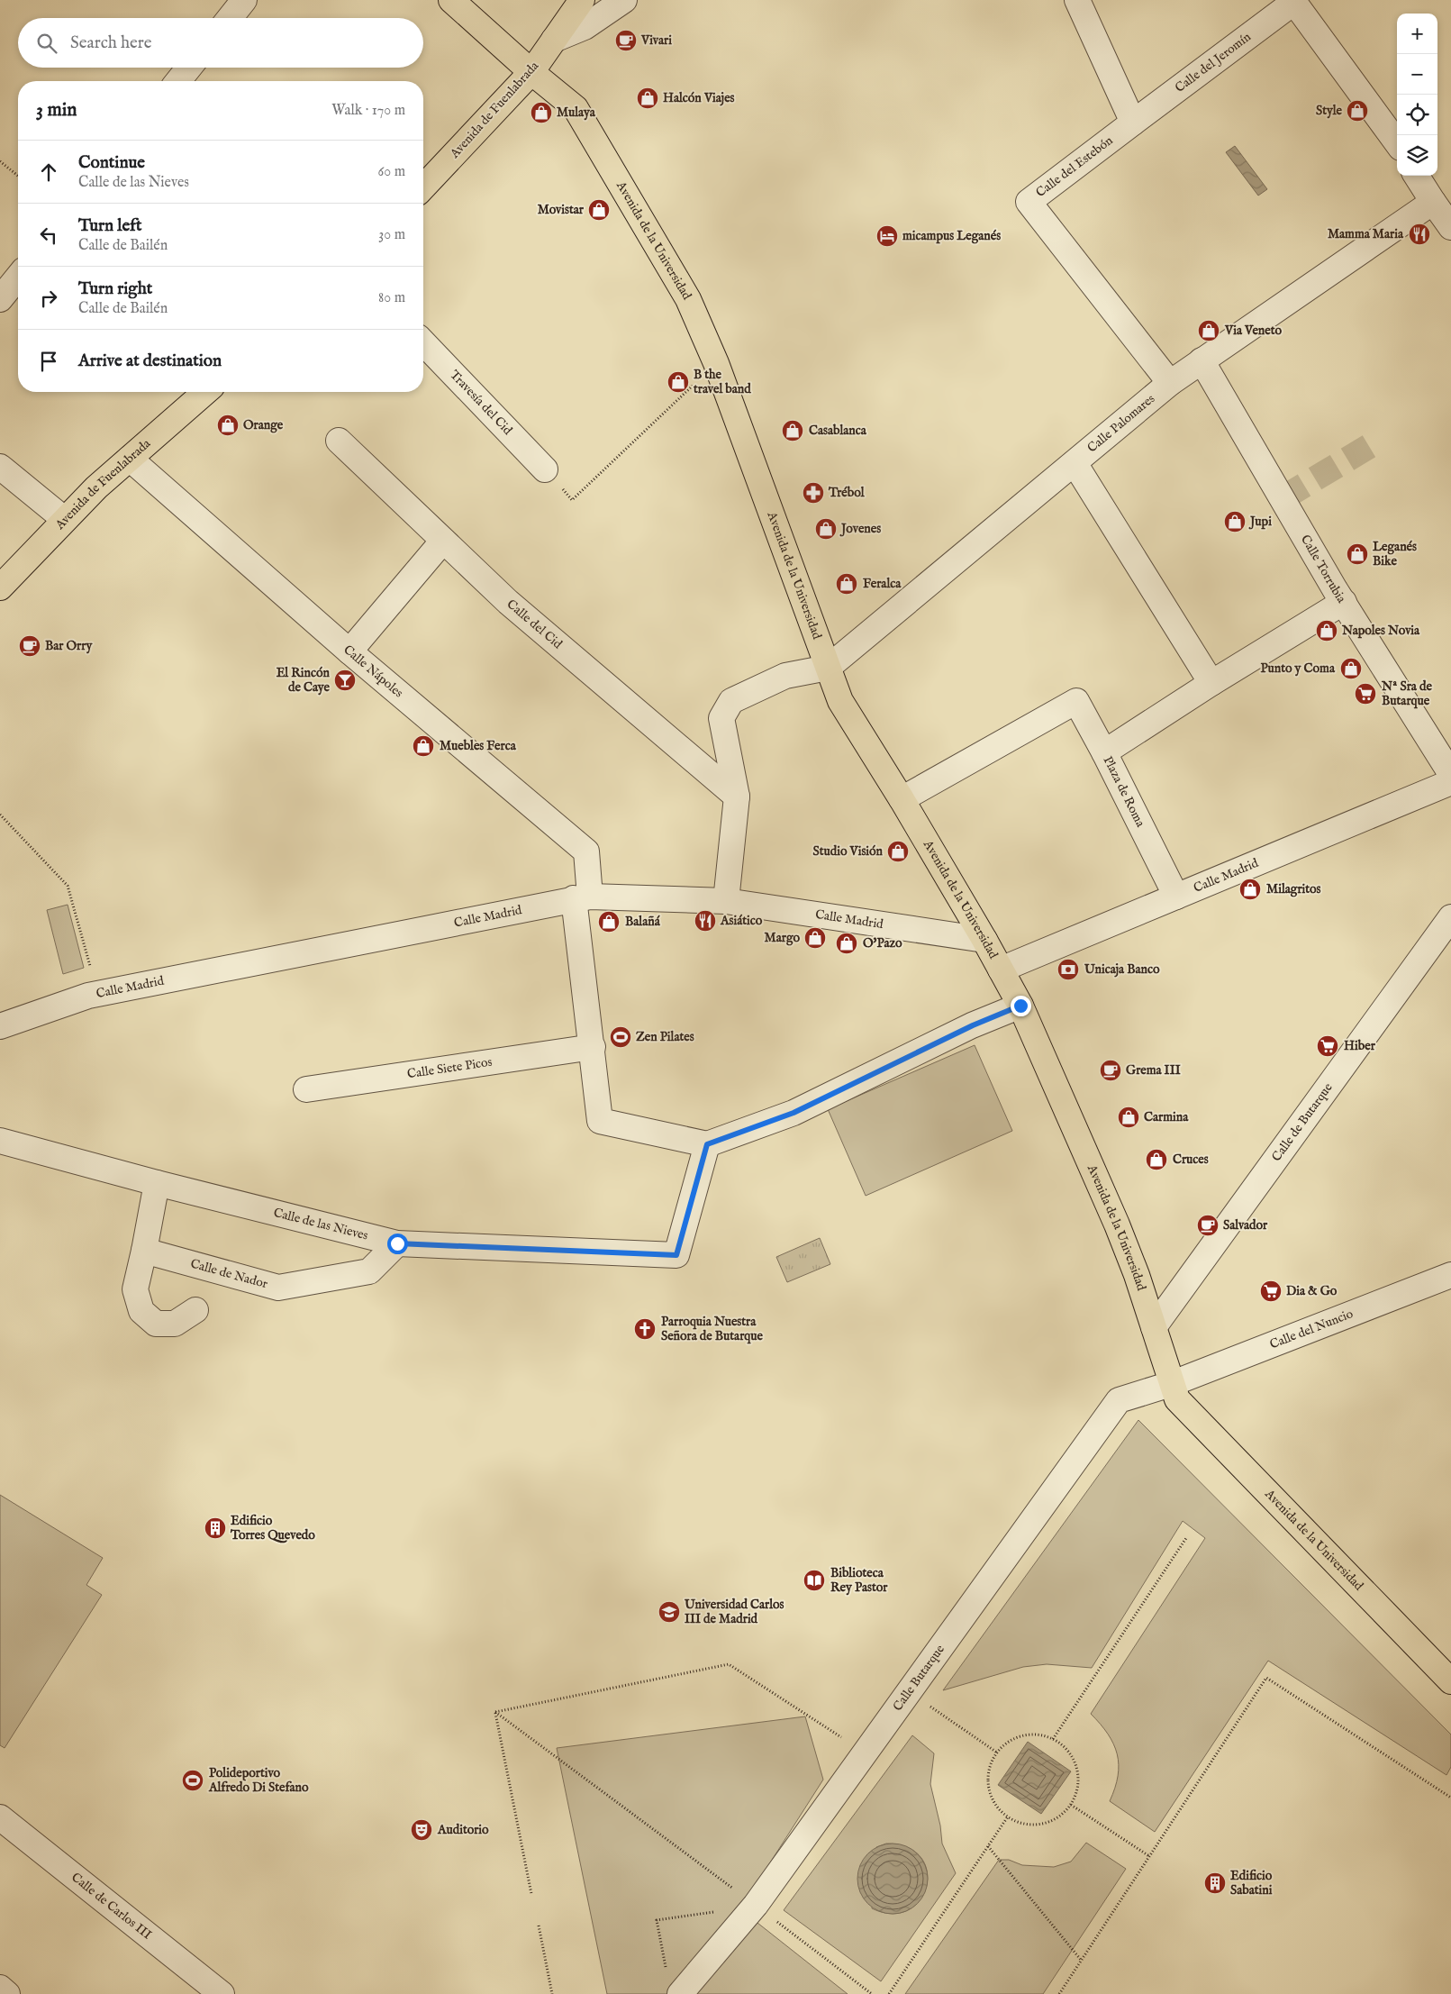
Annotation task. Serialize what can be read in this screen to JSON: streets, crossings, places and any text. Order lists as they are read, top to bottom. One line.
{"streets":{"main road":["Avenida de Fuenlabrada","Avenida de la Universidad"],"street":["Calle del Jeromín","Calle del Estebón","Travesía del Cid","Calle Palomares","Calle Torrubia","Calle del Cid","Calle Nápoles","Plaza de Roma","Calle Madrid","Calle Siete Picos","Calle de Butarque","Calle de las Nieves","Calle de Nador","Calle del Nuncio","Calle Butarque","Calle de Carlos III"]},"crossings":[["Calle del Jeromín","Calle del Estebón"],["Avenida de Fuenlabrada","Avenida de la Universidad"],["Avenida de Fuenlabrada","Calle Nápoles"],["Calle del Estebón","Calle Palomares"],["Avenida de la Universidad","Calle Palomares"],["Avenida de la Universidad","Calle Madrid"],["Avenida de la Universidad","Calle de Butarque"],["Avenida de la Universidad","Calle del Nuncio"],["Avenida de la Universidad","Calle Butarque"],["Calle Palomares","Calle Torrubia"],["Calle Torrubia","Plaza de Roma"],["Calle Nápoles","Calle Madrid"],["Plaza de Roma","Calle Madrid"],["Calle de las Nieves","Calle de Nador"],["Calle del Nuncio","Calle Butarque"]],"places":{"cafe":["Vivari","Bar Orry","Grema III","Salvador"],"shop":["Halcón Viajes","Style","Mulaya","Movistar","Via Veneto","B the travel band","Orange","Casablanca","Jupi","Jovenes","Leganés Bike","Feralca","Napoles Novia","Punto y Coma","Muebles Ferca","Studio Visión","Milagritos","Balañá","Margo","O'Pazo","Carmina","Cruces"],"restaurant":["Mamma Maria","Asiático"],"hotel":["micampus Leganés"],"pharmacy":["Trébol"],"bar":["El Rincón de Caye"],"supermarket":["Nª Sra de Butarque","Hiber","Dia & Go"],"bank":["Unicaja Banco"],"sports":["Zen Pilates","Polideportivo Alfredo Di Stefano"],"church":["Parroquia Nuestra Señora de Butarque"],"building":["Edificio Torres Quevedo","Edificio Sabatini"],"library":["Biblioteca Rey Pastor"],"school or university":["Universidad Carlos III de Madrid"],"theatre":["Auditorio"]},"page":{"map_buttons":["+","−"],"search":"Search here","heading":["3 min","Walk · 170 m"],"list":[["Continue","Calle de las Nieves","60 m"],["Turn left","Calle de Bailén","30 m"],["Turn right","Calle de Bailén","80 m"],"Arrive at destination"]}}
